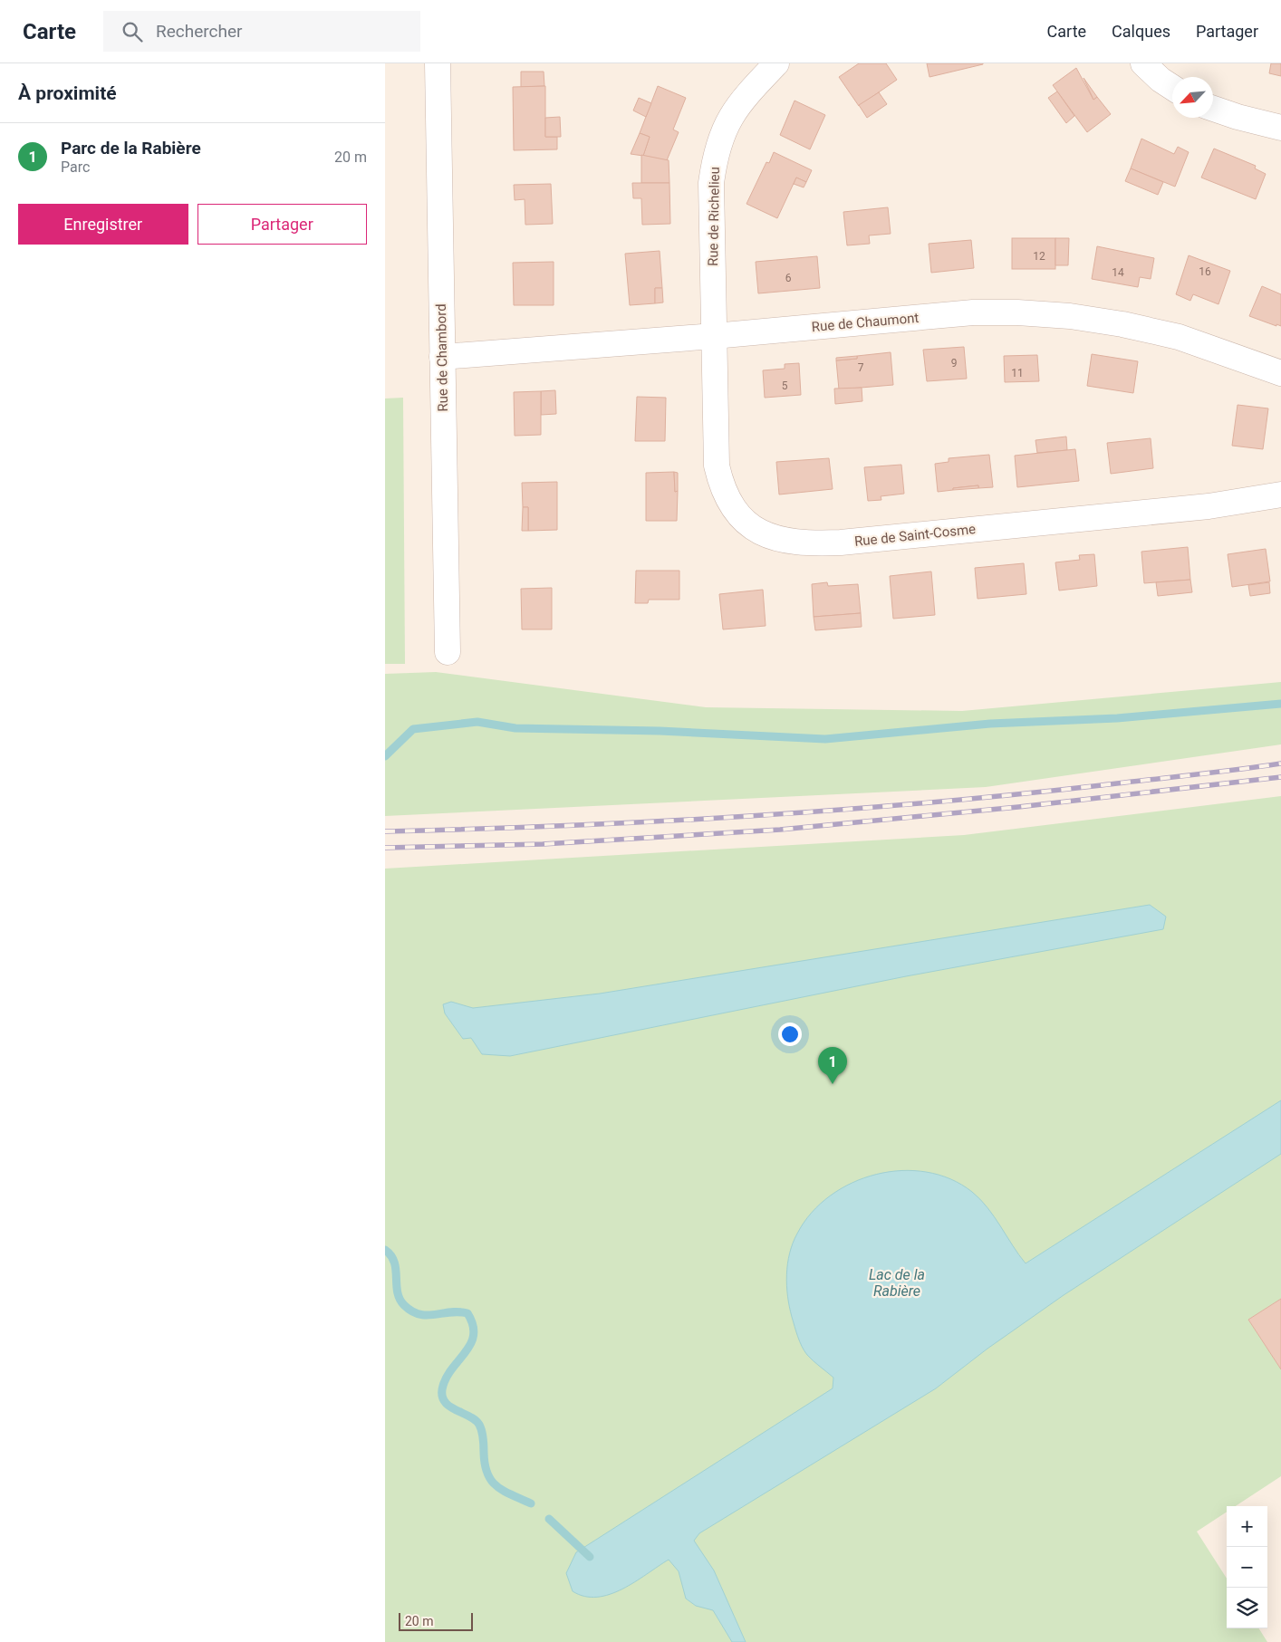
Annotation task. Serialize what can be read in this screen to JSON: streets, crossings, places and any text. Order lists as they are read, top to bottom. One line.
{"streets":{"street":["Rue de Richelieu","Rue de Chaumont","Rue de Chambord","Rue de Saint-Cosme"]},"crossings":[["Rue de Richelieu","Rue de Chaumont"],["Rue de Richelieu","Rue de Saint-Cosme"],["Rue de Chaumont","Rue de Chambord"],["Rue de Chaumont","Rue de Saint-Cosme"]],"water":["Lac de la Rabière"],"house_numbers":["12","16","14","6","9","7","11","5"],"scale_bar":"20 m","north":"bottom left","page":{"header":"Carte","search":"Rechercher","nav":["Carte","Calques","Partager"],"heading":"À proximité","list":[{"mark":"1","name":"Parc de la Rabière","note":"Parc","value":"20 m"}],"buttons":["Enregistrer","Partager"],"pins":"1","map_buttons":["+","−"],"scale":"20 m"}}
